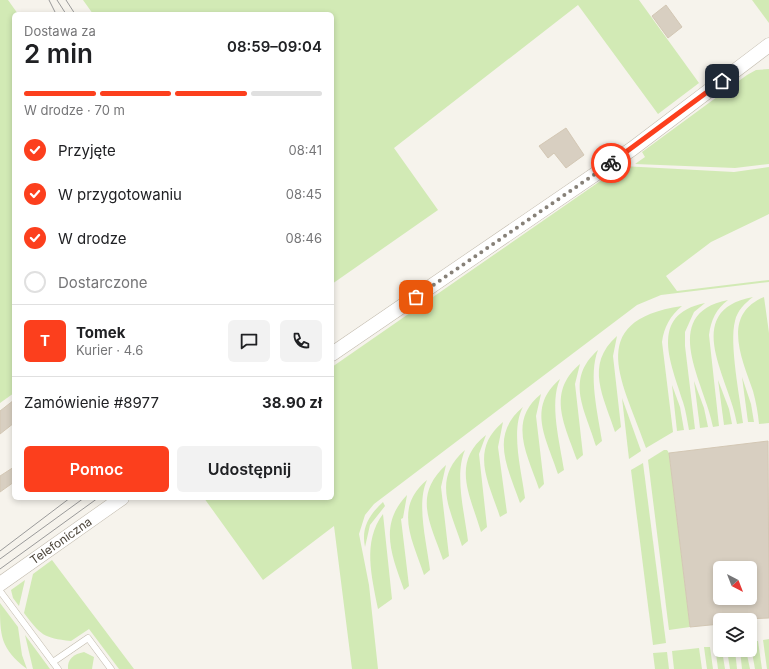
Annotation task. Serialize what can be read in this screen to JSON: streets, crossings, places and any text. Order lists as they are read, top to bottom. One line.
{"streets":{"street":["Telefoniczna"]},"north":"bottom right","page":{"heading":["2 min","Dostawa za","08:59–09:04"],"panel":["Tomek","Kurier · 4.6","Zamówienie #8977","38.90 zł"],"bar":"W drodze · 70 m","list":[["Przyjęte","08:41"],["W przygotowaniu","08:45"],["W drodze","08:46"],"Dostarczone"],"round":"T","buttons":["Pomoc","Udostępnij"]}}
